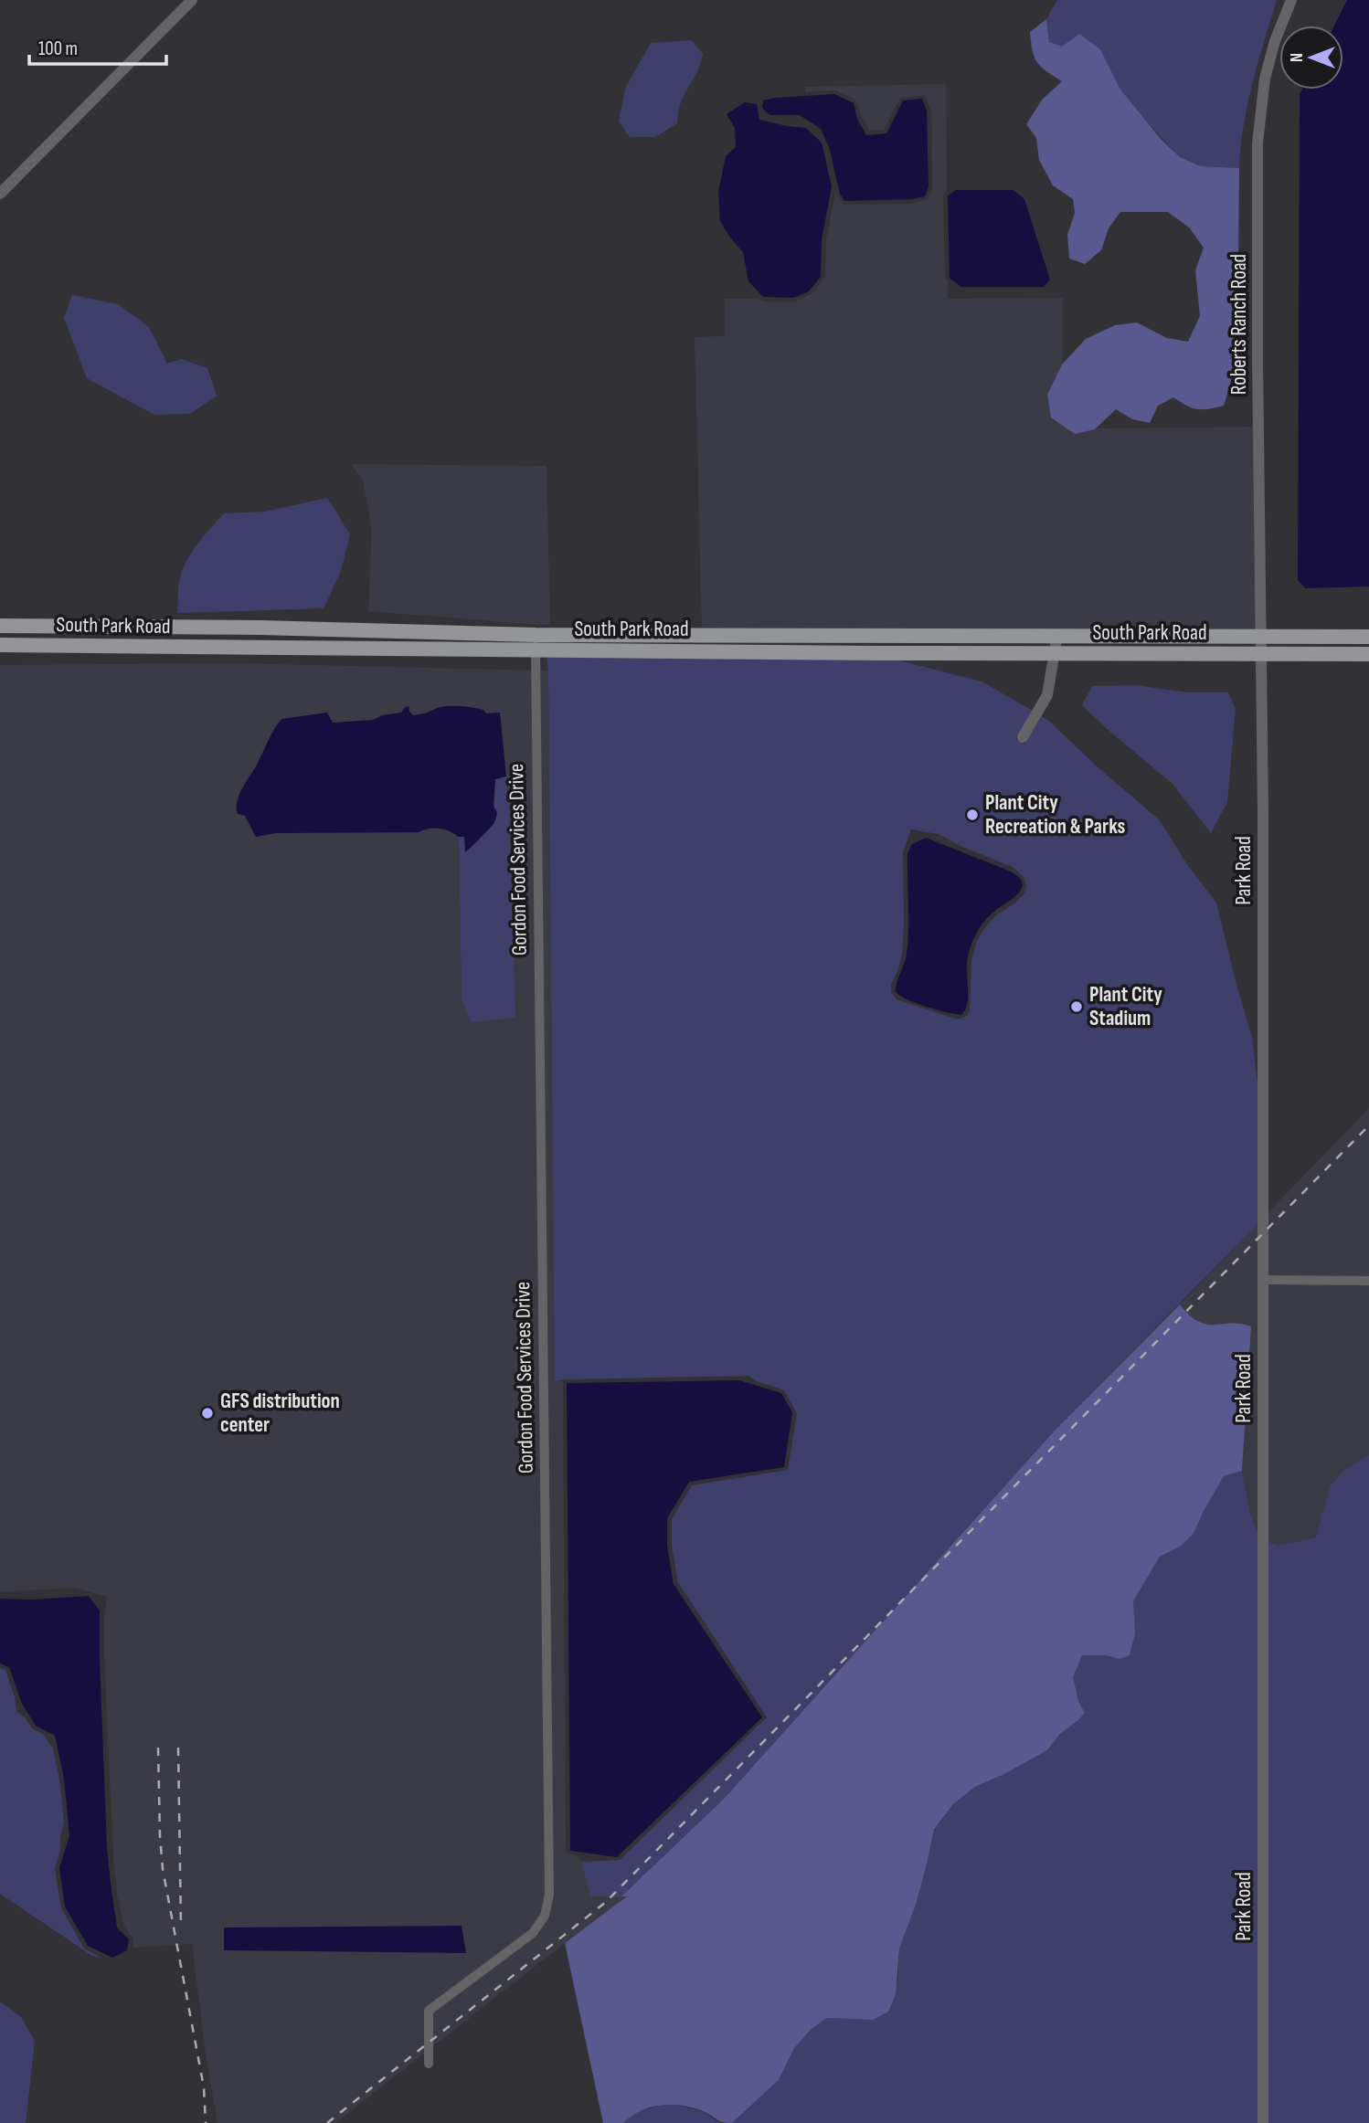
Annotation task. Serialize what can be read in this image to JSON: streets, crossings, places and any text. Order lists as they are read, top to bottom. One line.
{"streets":{"main road":["South Park Road"],"street":["Roberts Ranch Road","Gordon Food Services Drive","Park Road"]},"crossings":[["Roberts Ranch Road","South Park Road"],["Roberts Ranch Road","Park Road"],["South Park Road","Gordon Food Services Drive"],["South Park Road","Park Road"]],"places":["Plant City Recreation & Parks","Plant City Stadium","GFS distribution center"],"scale_bar":"100 m","north":"left"}
